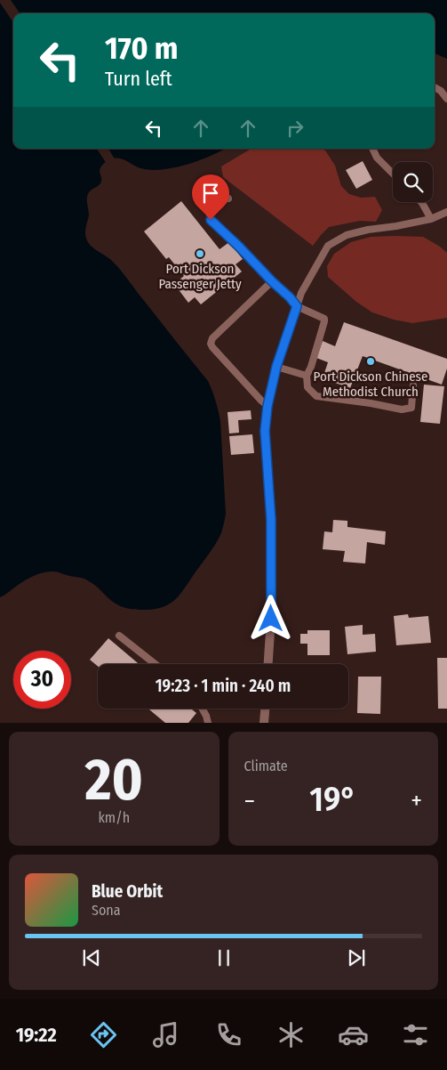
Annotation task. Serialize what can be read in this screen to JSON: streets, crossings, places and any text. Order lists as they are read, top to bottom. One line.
{"places":["Port Dickson Passenger Jetty","Port Dickson Chinese Methodist Church"],"page":{"turn":["170 m","Turn left"],"limit":"30","trip":"19:23 · 1 min · 240 m","tile":[["20","km/h"],"Climate"],"heat":["−","19°","+"],"song":["Blue Orbit","Sona"],"tabs":"19:22"}}
